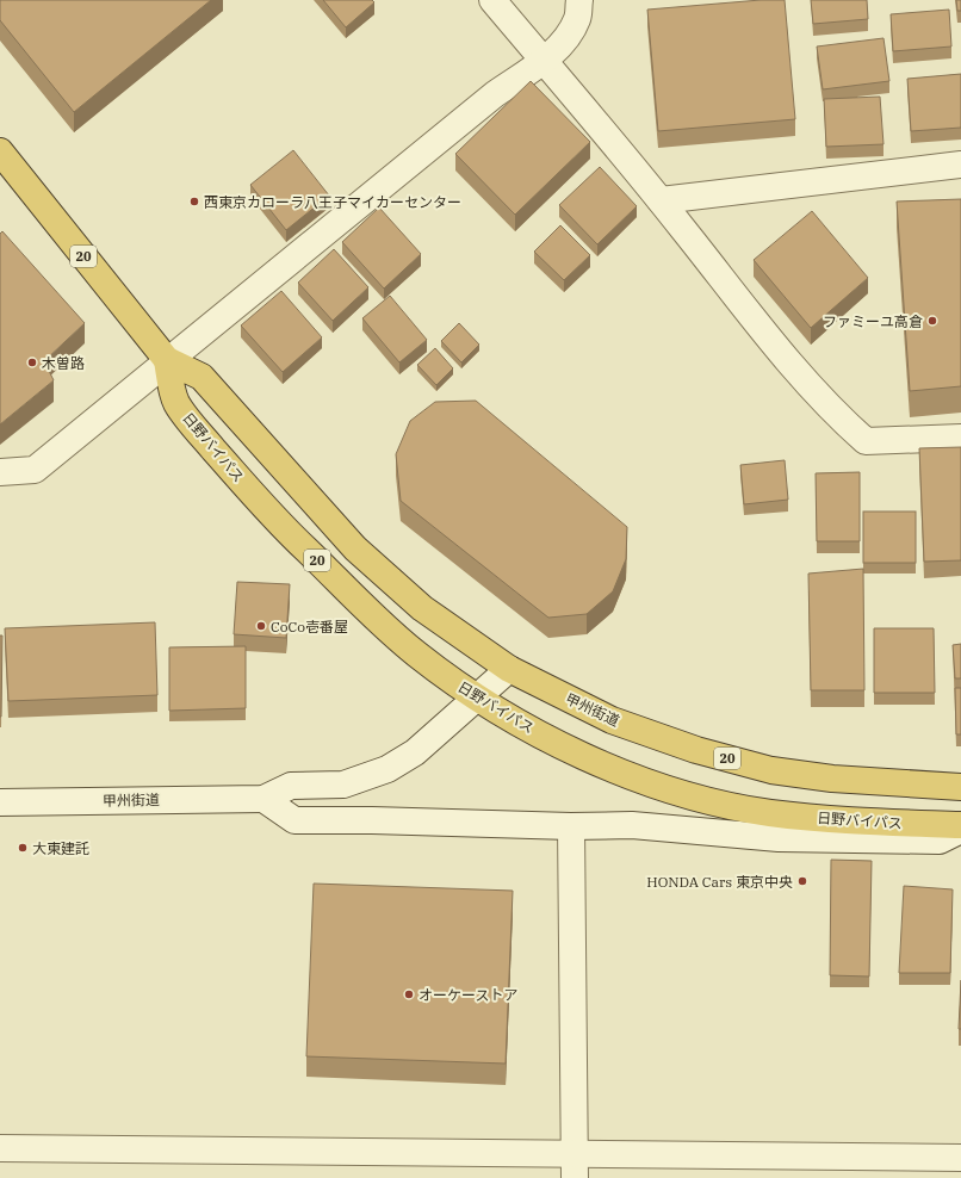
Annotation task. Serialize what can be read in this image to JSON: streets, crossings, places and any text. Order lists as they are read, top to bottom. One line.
{"streets":{"highway":["20","日野バイパス","甲州街道"]},"crossings":[["日野バイパス","甲州街道"]],"places":["西東京カローラ八王子マイカーセンター","ファミーユ高倉","木曽路","CoCo壱番屋","大東建託","HONDA Cars 東京中央","オーケーストア"]}
